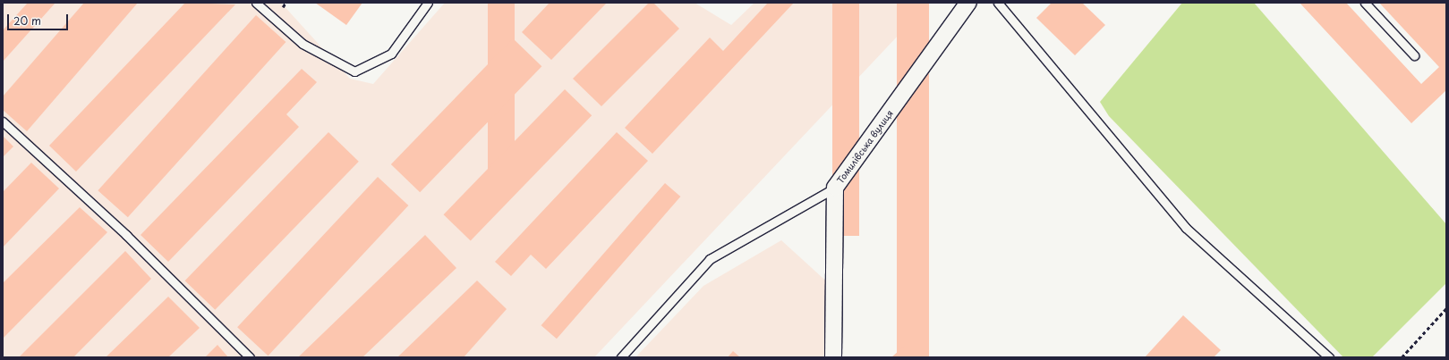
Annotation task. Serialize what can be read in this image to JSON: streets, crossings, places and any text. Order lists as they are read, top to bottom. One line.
{"streets":{"street":["Томилівська вулиця"]},"scale_bar":"20 m"}
